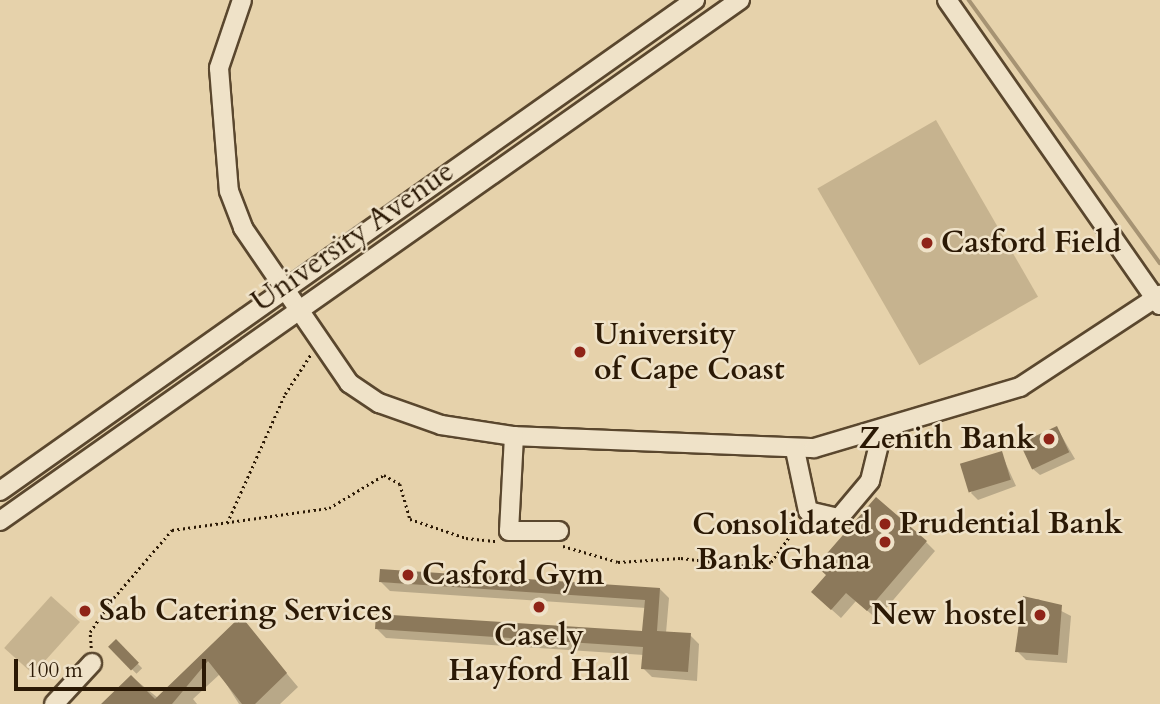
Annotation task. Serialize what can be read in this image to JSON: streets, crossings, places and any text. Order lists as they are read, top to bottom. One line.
{"streets":{"street":["University Avenue"]},"places":["Casford Field","University of Cape Coast","Zenith Bank","Prudential Bank","Consolidated Bank Ghana","Casford Gym","Casely Hayford Hall","Sab Catering Services","New hostel"],"scale_bar":"100 m"}
